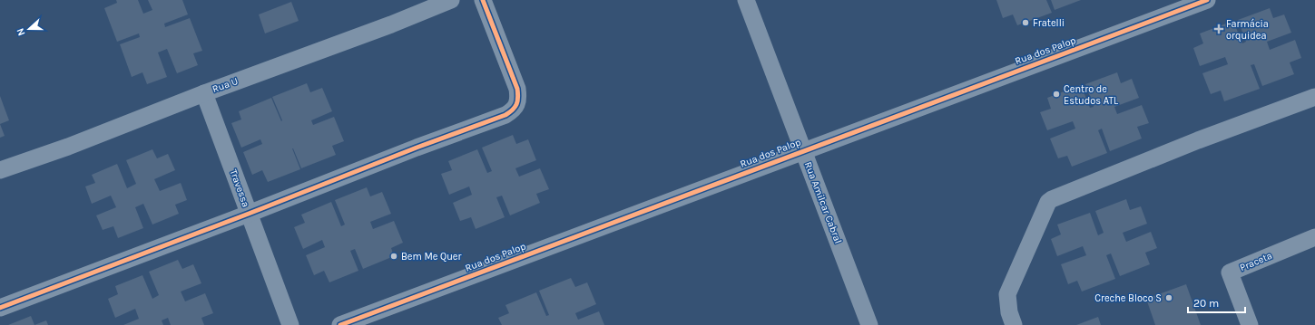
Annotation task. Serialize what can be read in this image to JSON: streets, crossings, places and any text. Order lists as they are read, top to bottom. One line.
{"streets":{"street":["Rua dos Palop","Rua U","Travessa","Rua Amilcar Cabral","Praceta"]},"crossings":[["Rua dos Palop","Rua Amilcar Cabral"],["Rua U","Travessa"]],"places":{"other":["Fratelli","Centro de Estudos ATL","Bem Me Quer","Creche Bloco S"],"health":["Farmácia orquidea"]},"scale_bar":"20 m","north":"left"}
